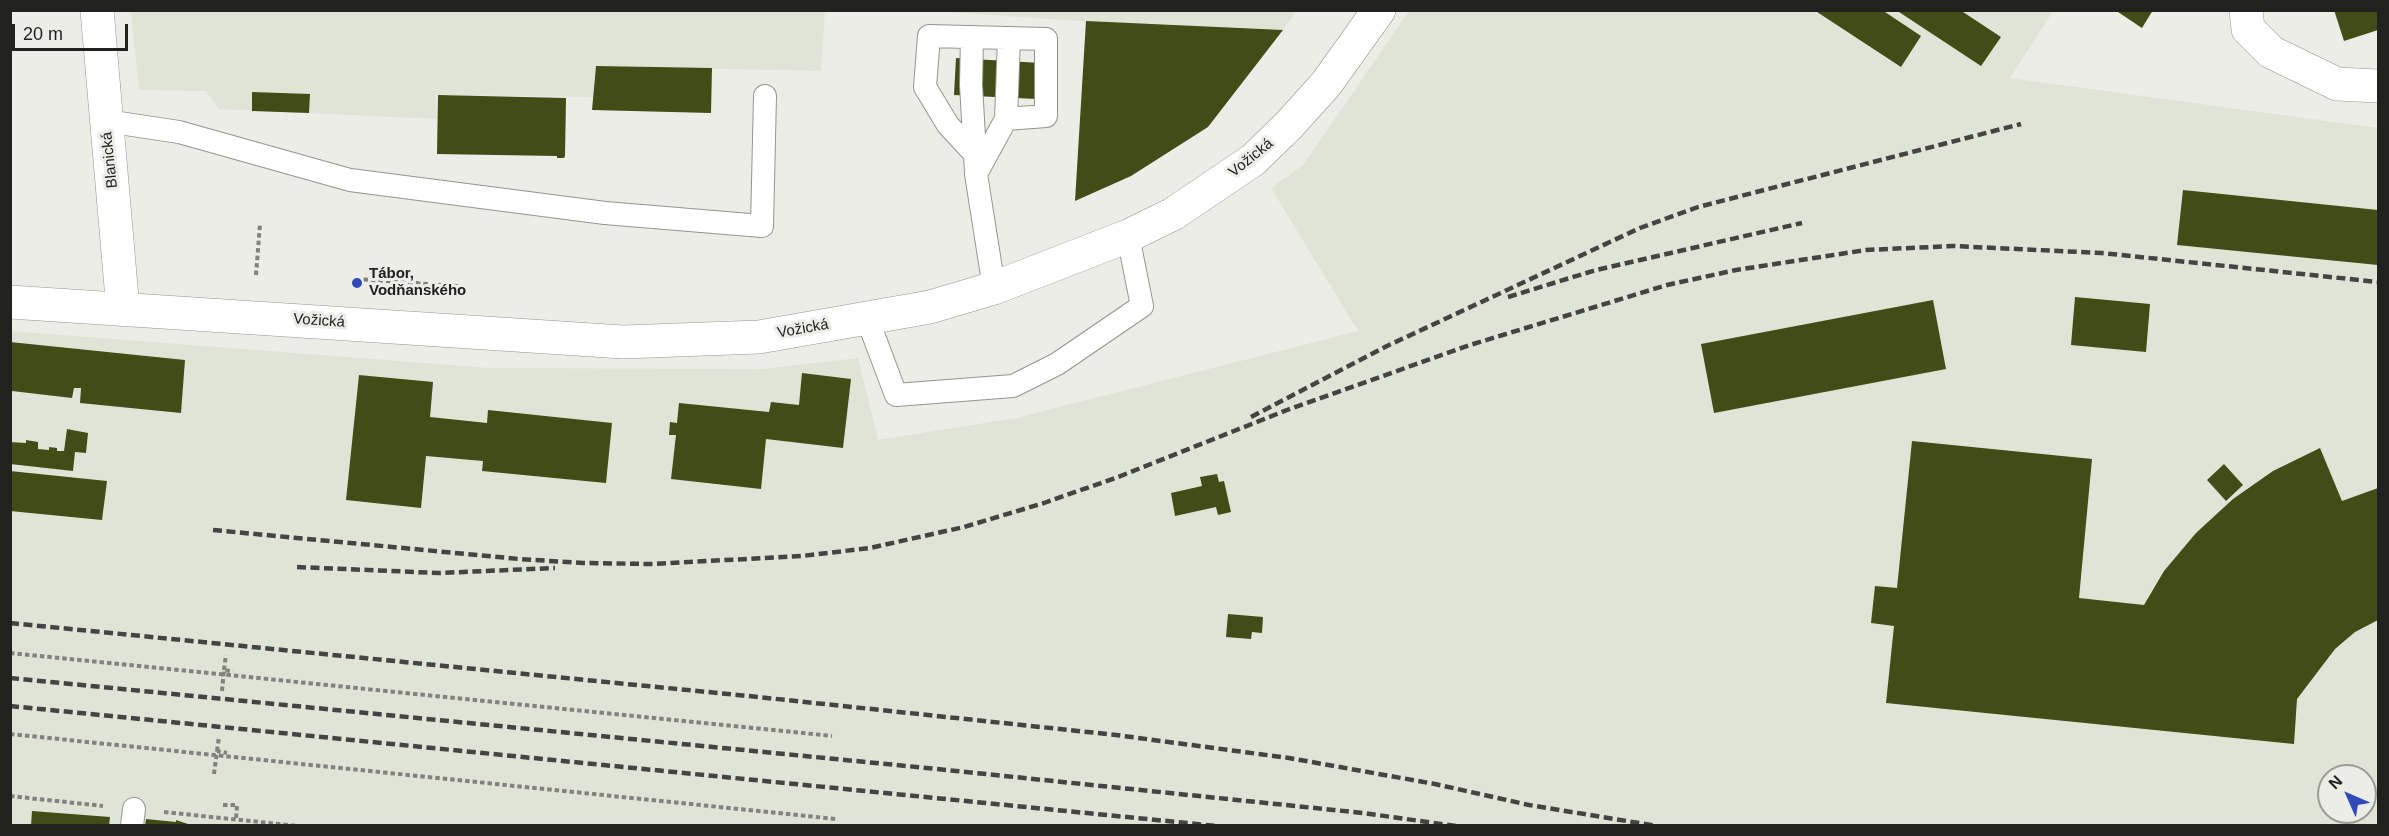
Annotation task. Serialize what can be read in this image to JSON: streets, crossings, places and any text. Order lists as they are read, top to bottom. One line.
{"streets":{"street":["Vožická","Blanická"]},"crossings":[["Vožická","Blanická"]],"places":["Tábor, Vodňanského"],"scale_bar":"20 m","north":"top left"}
